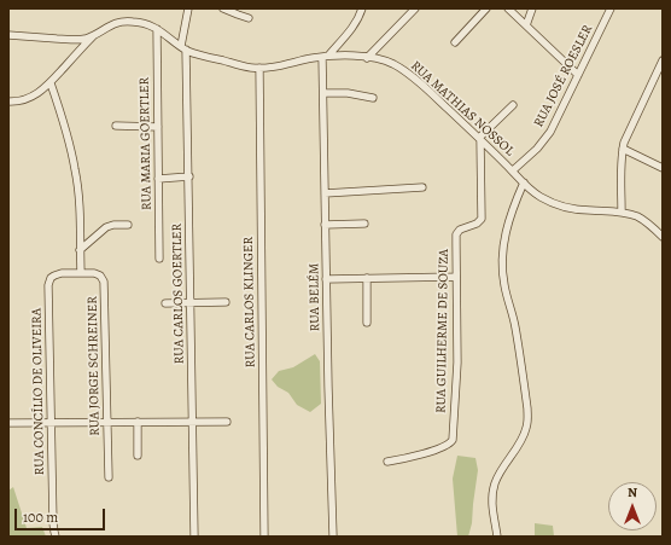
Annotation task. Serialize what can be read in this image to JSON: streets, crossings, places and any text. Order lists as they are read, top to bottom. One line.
{"streets":{"street":["RUA JOSÉ ROESLER","RUA MATHIAS NOSSOL","RUA MARIA GOERTLER","RUA CARLOS GOERTLER","RUA BELÉM","RUA CARLOS KLINGER","RUA GUILHERME DE SOUZA","RUA JORGE SCHREINER","RUA CONCÍLIO DE OLIVEIRA"]},"crossings":[["RUA JOSÉ ROESLER","RUA MATHIAS NOSSOL"],["RUA MATHIAS NOSSOL","RUA MARIA GOERTLER"],["RUA MATHIAS NOSSOL","RUA CARLOS GOERTLER"],["RUA MATHIAS NOSSOL","RUA BELÉM"],["RUA MATHIAS NOSSOL","RUA CARLOS KLINGER"],["RUA MATHIAS NOSSOL","RUA GUILHERME DE SOUZA"],["RUA JORGE SCHREINER","RUA CONCÍLIO DE OLIVEIRA"]],"scale_bar":"100 m","north":"top"}
